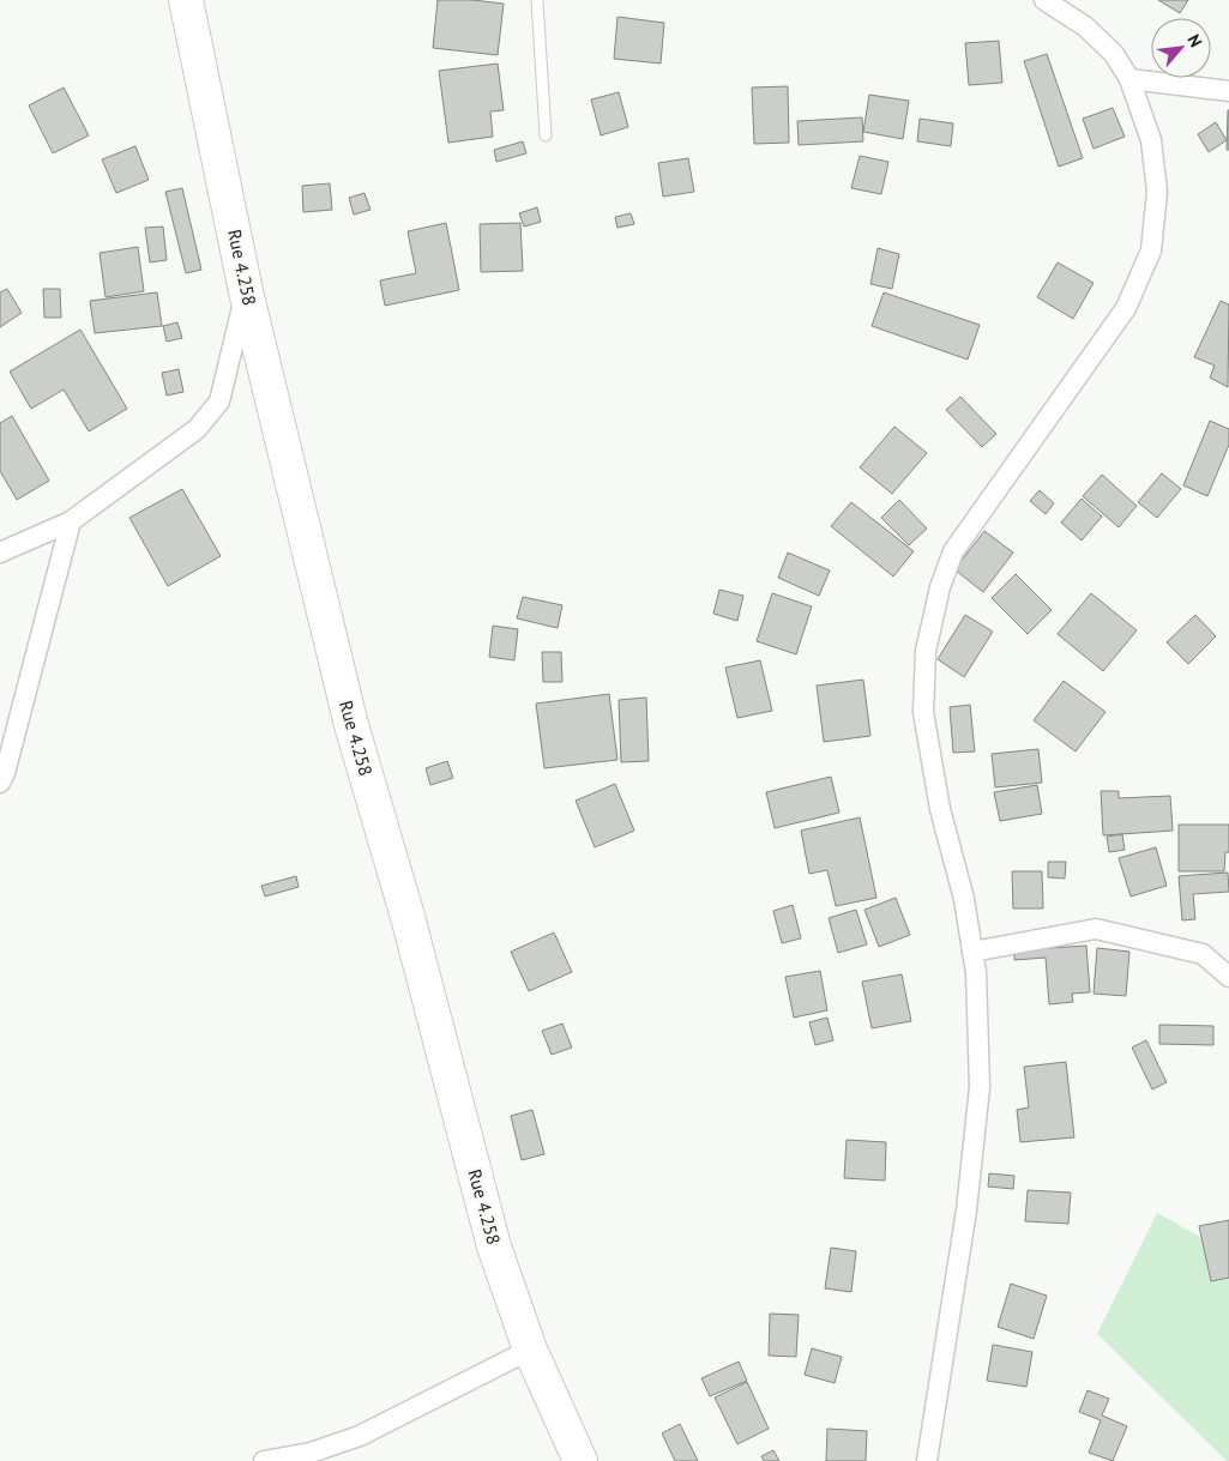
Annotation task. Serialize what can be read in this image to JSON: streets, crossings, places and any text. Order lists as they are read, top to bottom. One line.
{"streets":{"highway":["Rue 4.258"]},"north":"top right"}
